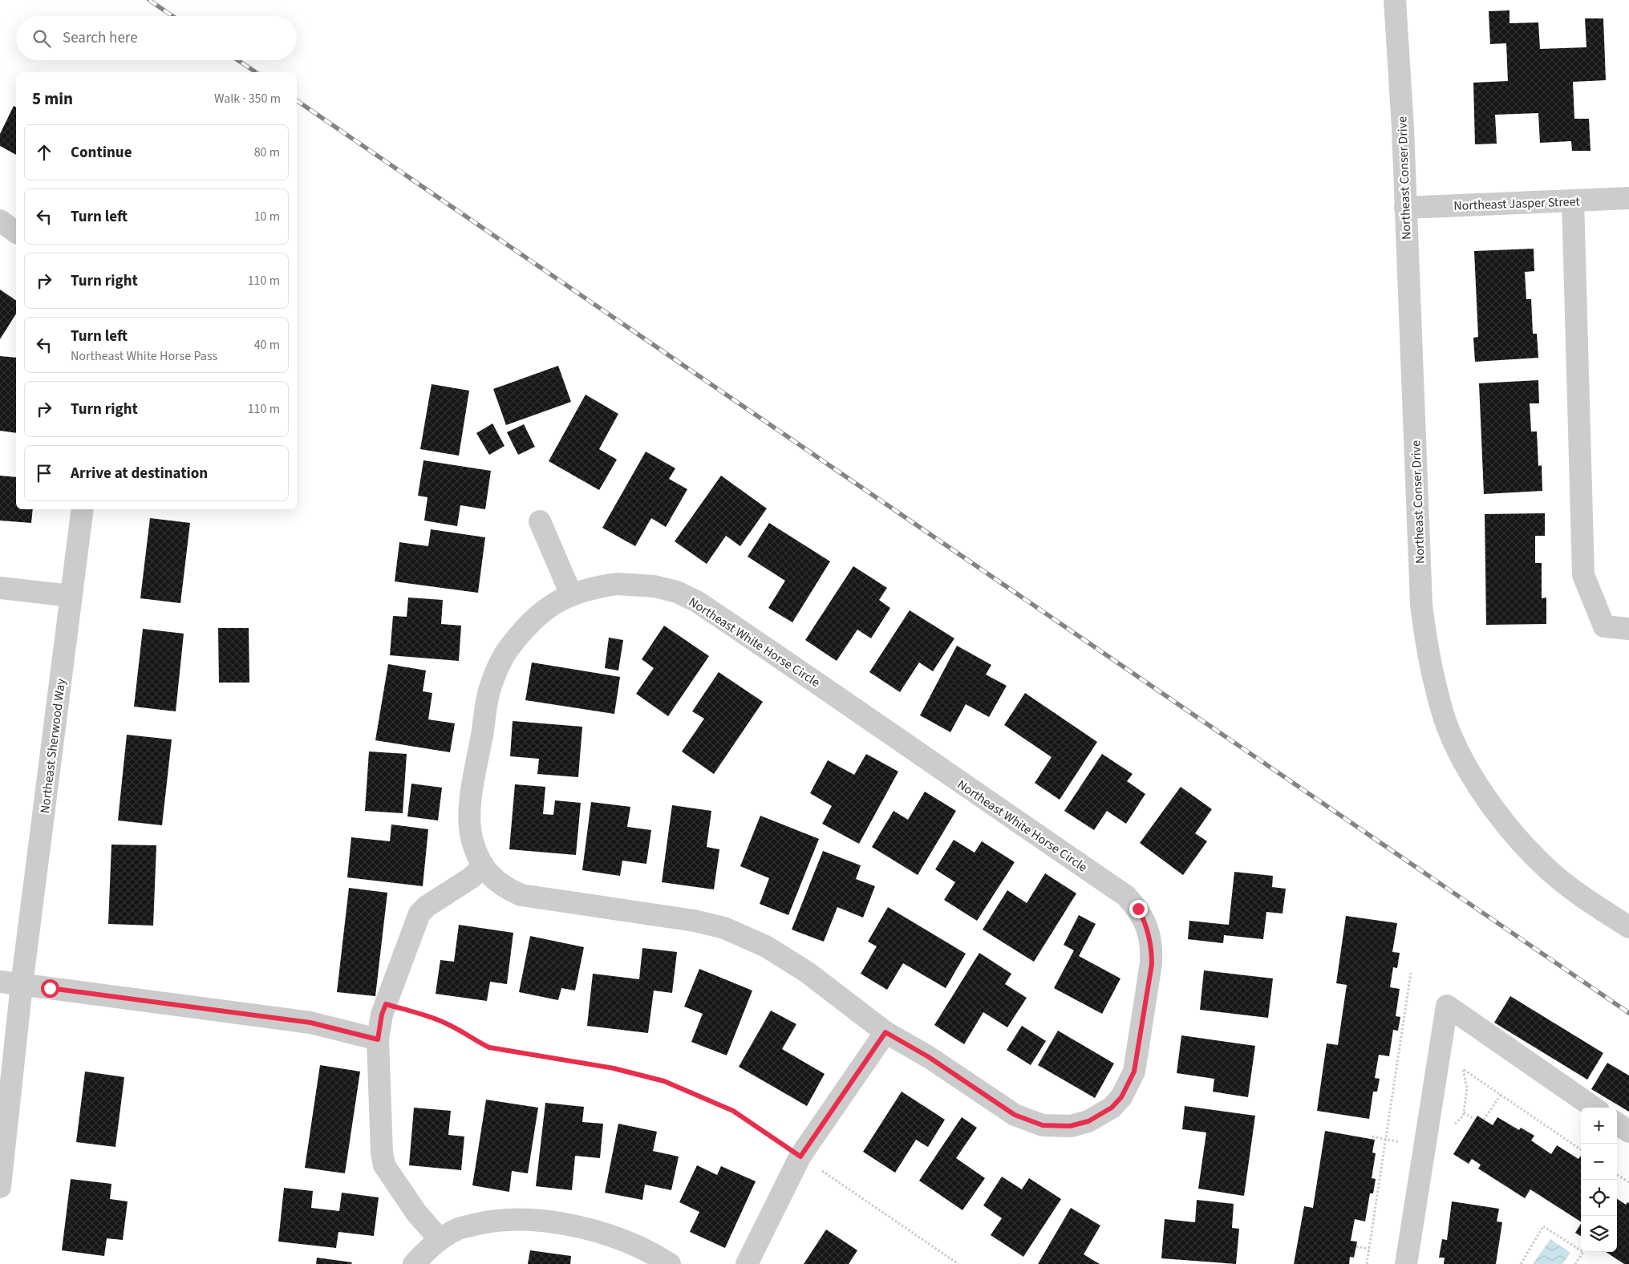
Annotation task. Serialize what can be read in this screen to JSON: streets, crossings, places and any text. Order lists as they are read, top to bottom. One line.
{"streets":{"street":["Northeast Conser Drive","Northeast Jasper Street","Northeast White Horse Circle","Northeast Sherwood Way"]},"crossings":[["Northeast Conser Drive","Northeast Jasper Street"]],"page":{"search":"Search here","heading":["5 min","Walk · 350 m"],"list":[["Continue","80 m"],["Turn left","10 m"],["Turn right","110 m"],["Turn left","Northeast White Horse Pass","40 m"],["Turn right","110 m"],"Arrive at destination"],"map_buttons":["+","−"]}}
